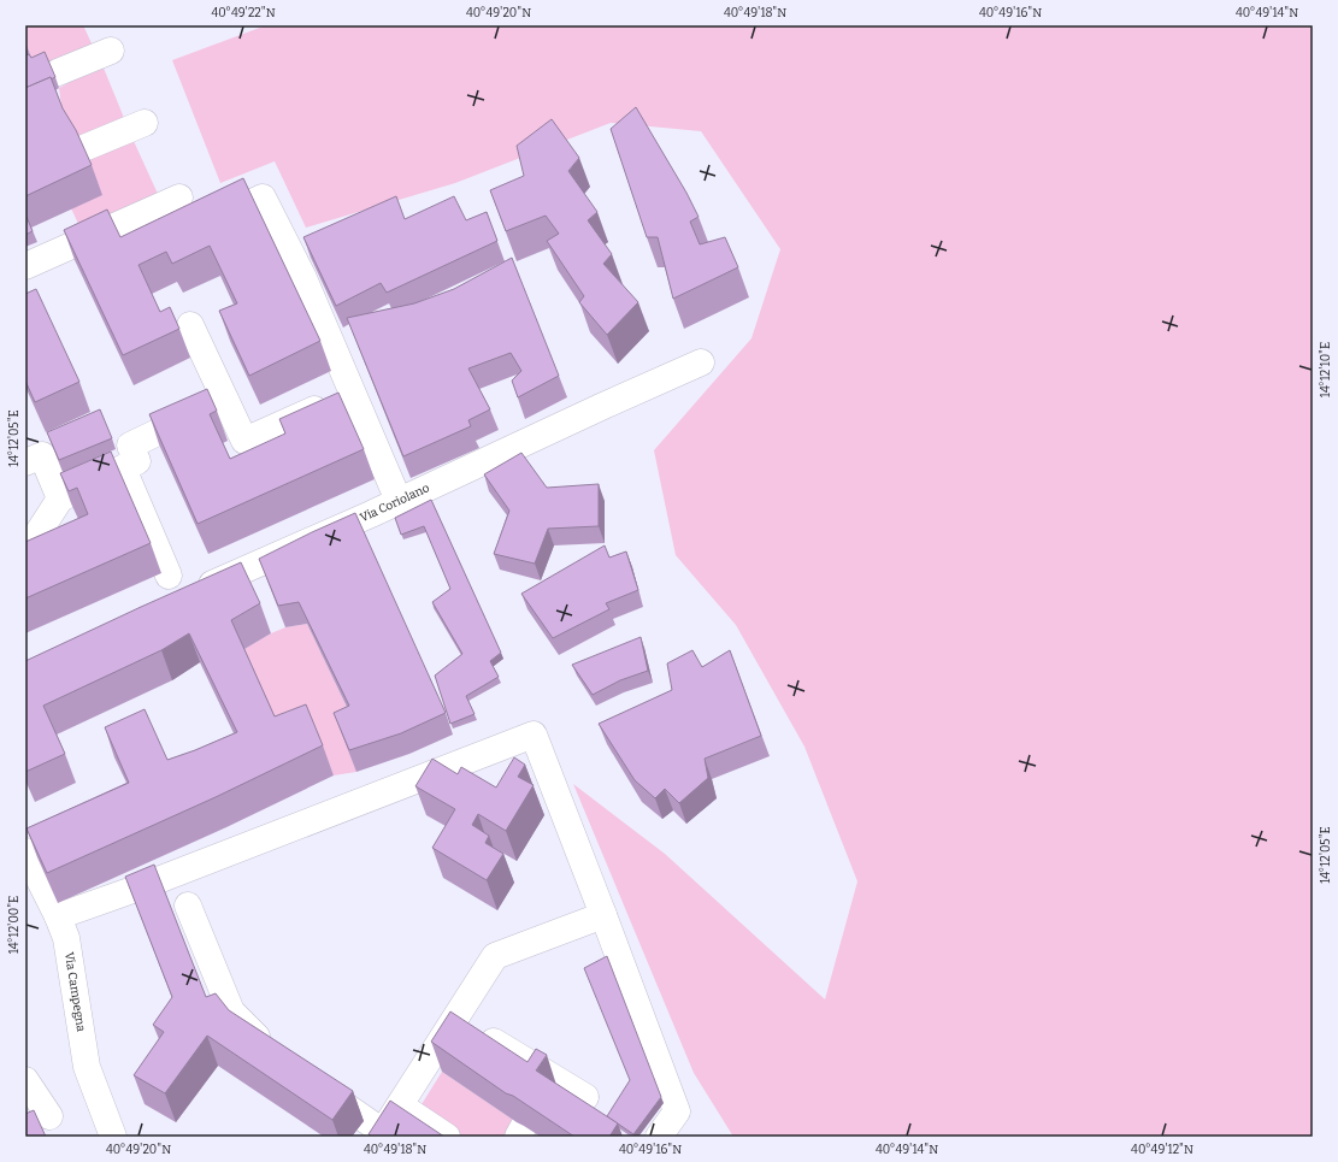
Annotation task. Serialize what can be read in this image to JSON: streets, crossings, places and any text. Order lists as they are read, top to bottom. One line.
{"streets":{"street":["Via Coriolano","Via Campegna"]},"coordinates":["40°49'22\"N","40°49'20\"N","40°49'18\"N","40°49'16\"N","40°49'14\"N","14°12'10\"E","14°12'05\"E","14°12'00\"E","40°49'12\"N"]}
